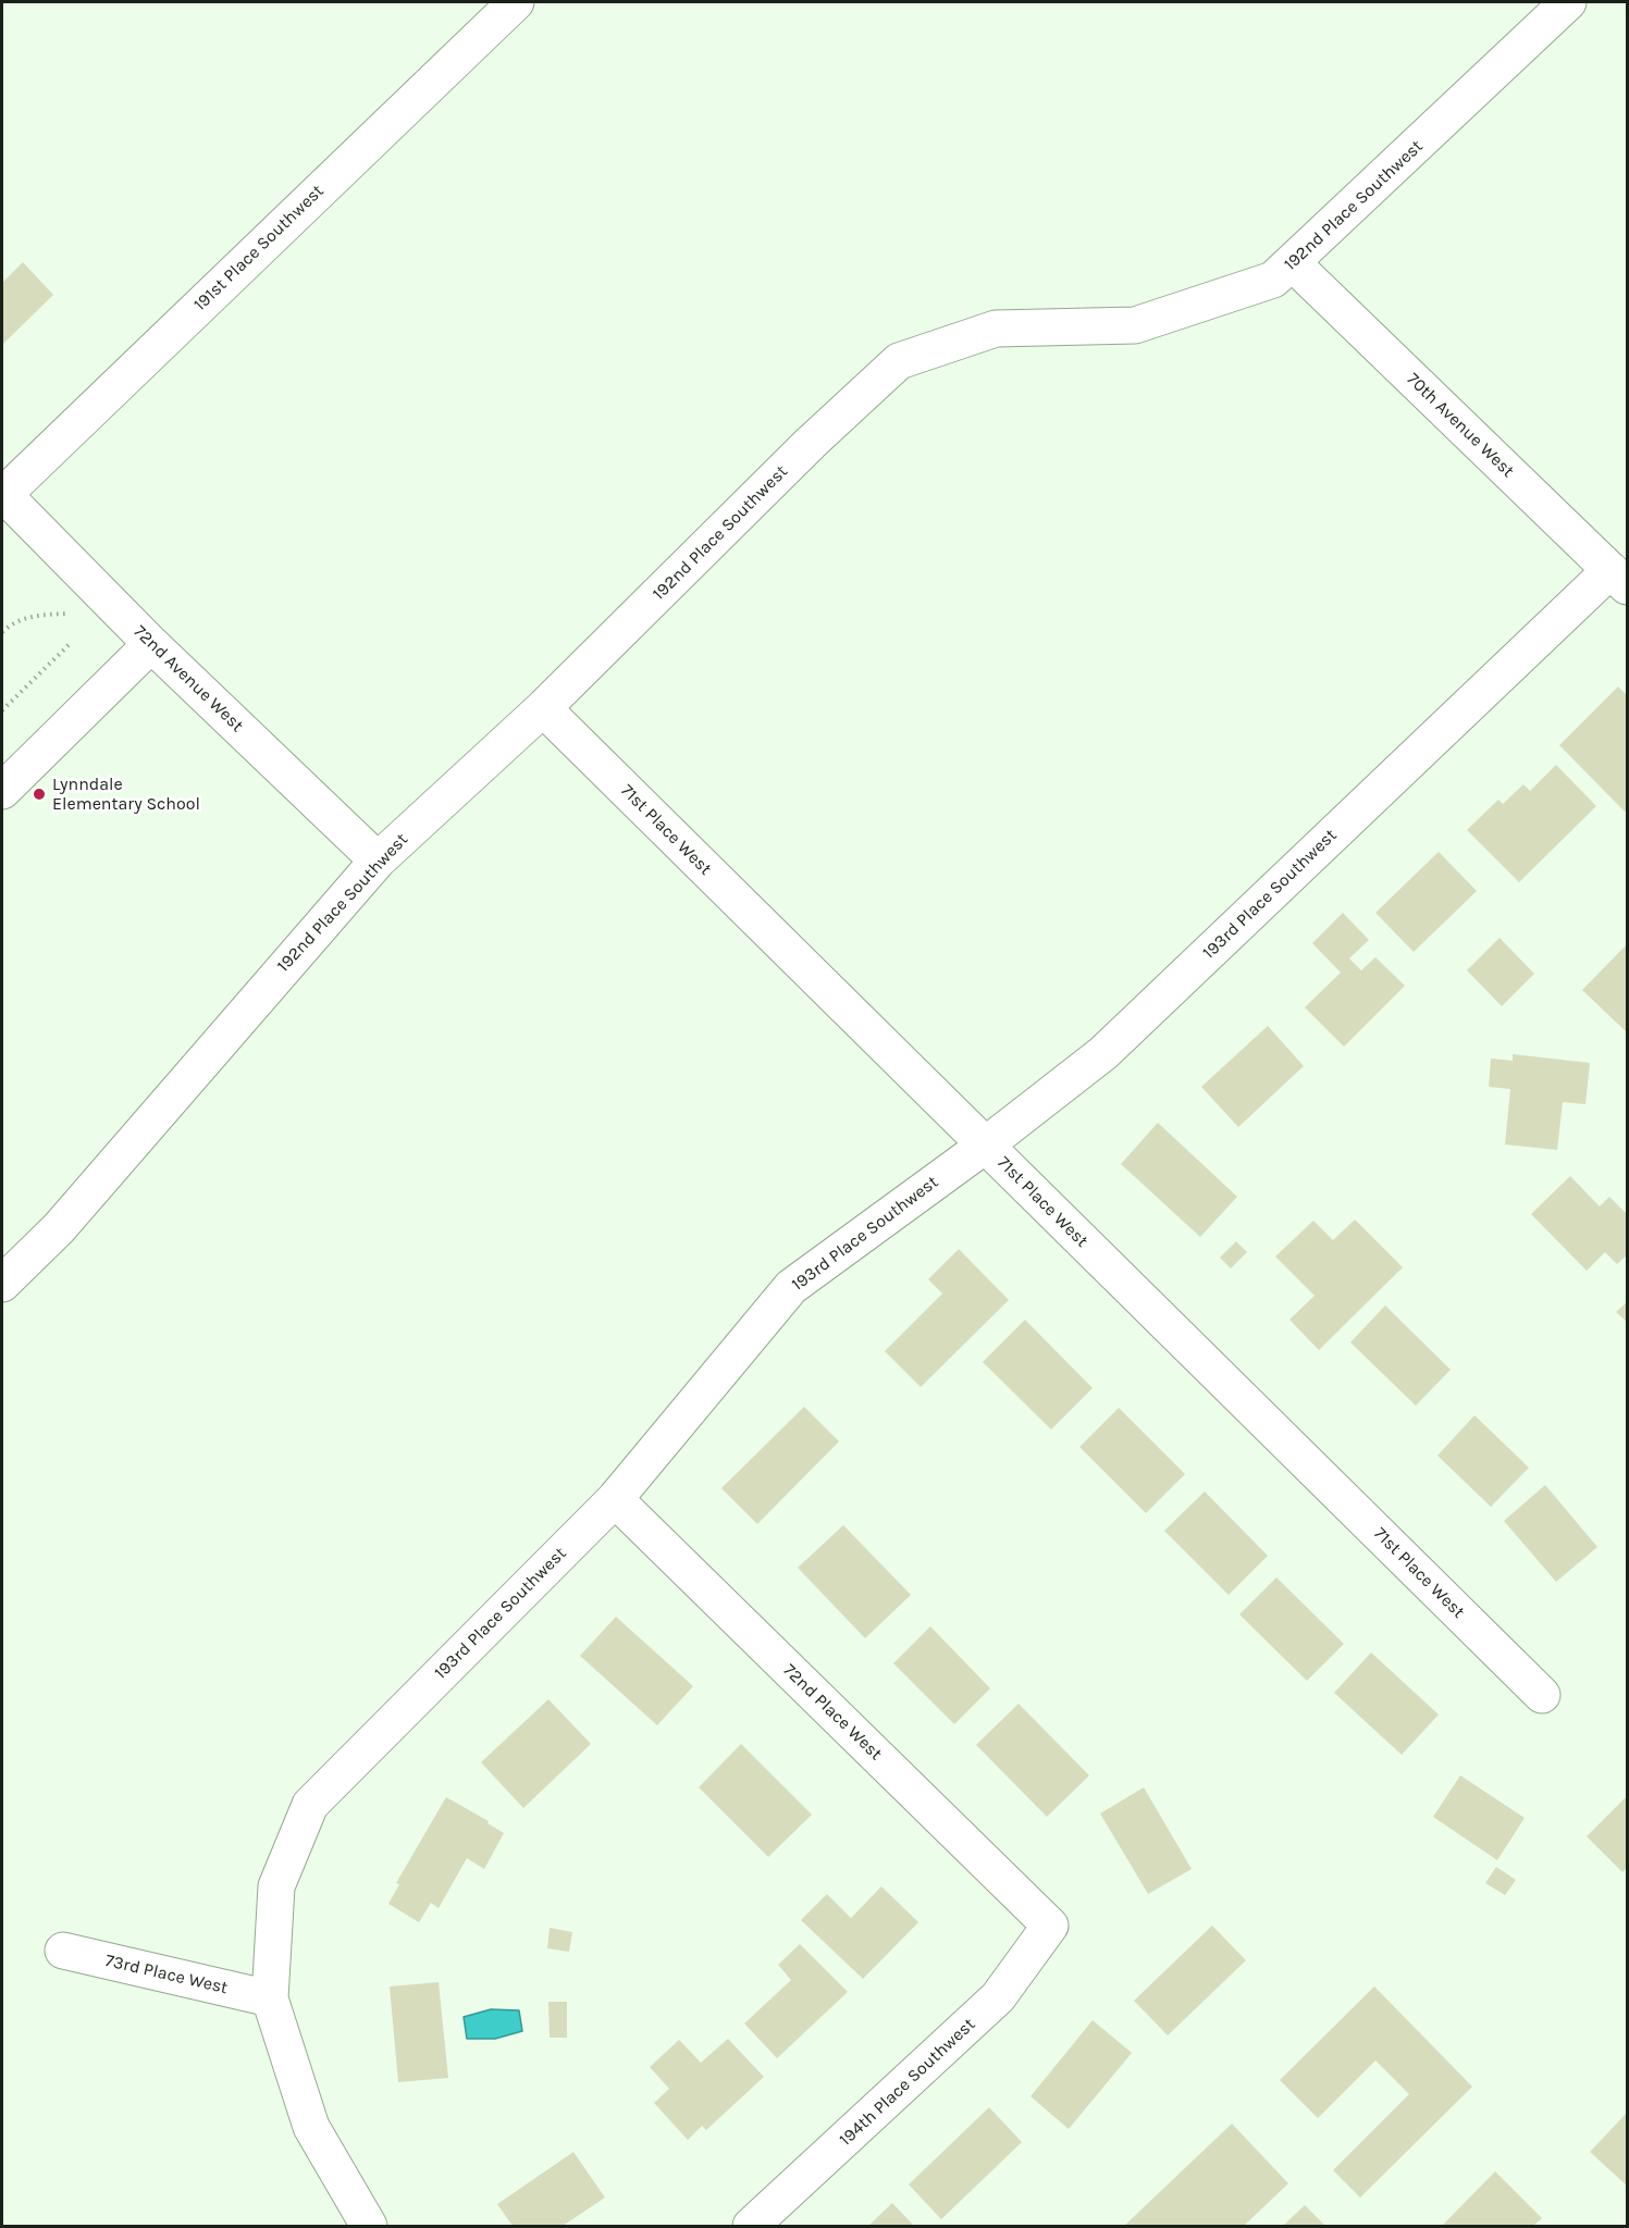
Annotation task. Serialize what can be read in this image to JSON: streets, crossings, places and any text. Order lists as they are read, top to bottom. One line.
{"streets":{"street":["192nd Place Southwest","191st Place Southwest","70th Avenue West","72nd Avenue West","71st Place West","193rd Place Southwest","72nd Place West","73rd Place West","194th Place Southwest"]},"crossings":[["192nd Place Southwest","70th Avenue West"],["192nd Place Southwest","72nd Avenue West"],["192nd Place Southwest","71st Place West"],["191st Place Southwest","72nd Avenue West"],["70th Avenue West","193rd Place Southwest"],["71st Place West","193rd Place Southwest"],["193rd Place Southwest","72nd Place West"],["193rd Place Southwest","73rd Place West"],["72nd Place West","194th Place Southwest"]],"places":["Lynndale Elementary School"]}
